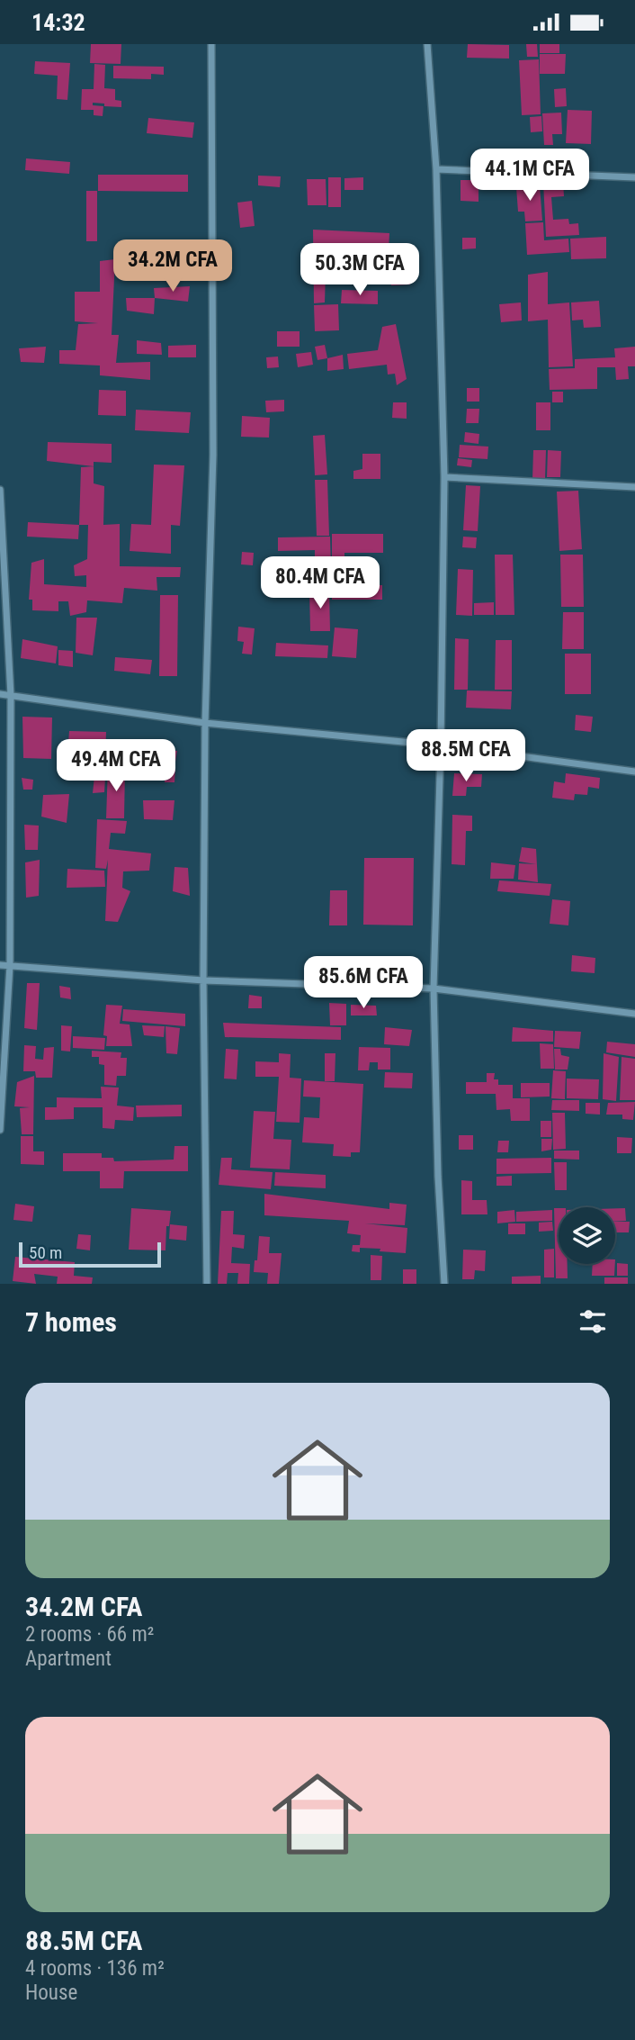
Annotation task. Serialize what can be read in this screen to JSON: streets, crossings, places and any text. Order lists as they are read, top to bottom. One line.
{"scale_bar":"50 m","page":{"status":"14:32","price":["44.1M CFA","34.2M CFA","50.3M CFA","80.4M CFA","88.5M CFA","49.4M CFA","85.6M CFA"],"scale":"50 m","heading":"7 homes","list":[{"name":"34.2M CFA","note":"2 rooms · 66 m² · Apartment"},{"name":"88.5M CFA","note":"4 rooms · 136 m² · House"}]}}
